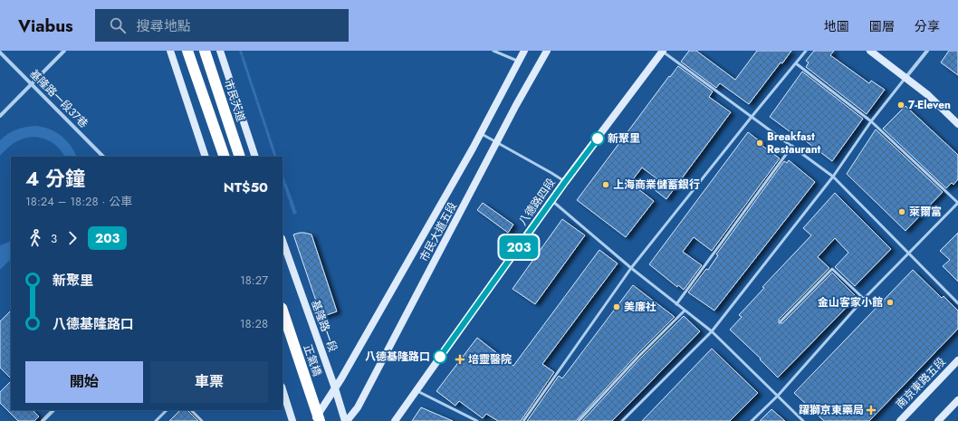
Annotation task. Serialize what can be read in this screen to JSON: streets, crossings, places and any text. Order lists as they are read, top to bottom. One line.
{"streets":{"highway":["市民大道","正氣橋"],"street":["基隆路一段37巷","八德路四段","市民大道五段","基隆路一段","南京東路五段"]},"crossings":[["市民大道五段","基隆路一段"]],"places":{"other":["7-Eleven","新聚里","Breakfast Restaurant","上海商業儲蓄銀行","萊爾富","金山客家小館","美廉社","八德基隆路口"],"health":["培靈醫院","躍獅京東藥局"]},"lines":["bus line 203"],"page":{"header":"Viabus","search":"搜尋地點","nav":["地圖","圖層","分享"],"on_map":"203","heading":["4 分鐘","18:24 – 18:28 · 公車","NT$50"],"legs":["3","203"],"list":[{"name":"新聚里","value":"18:27"},{"name":"八德基隆路口","value":"18:28"}],"buttons":["開始","車票"]}}
